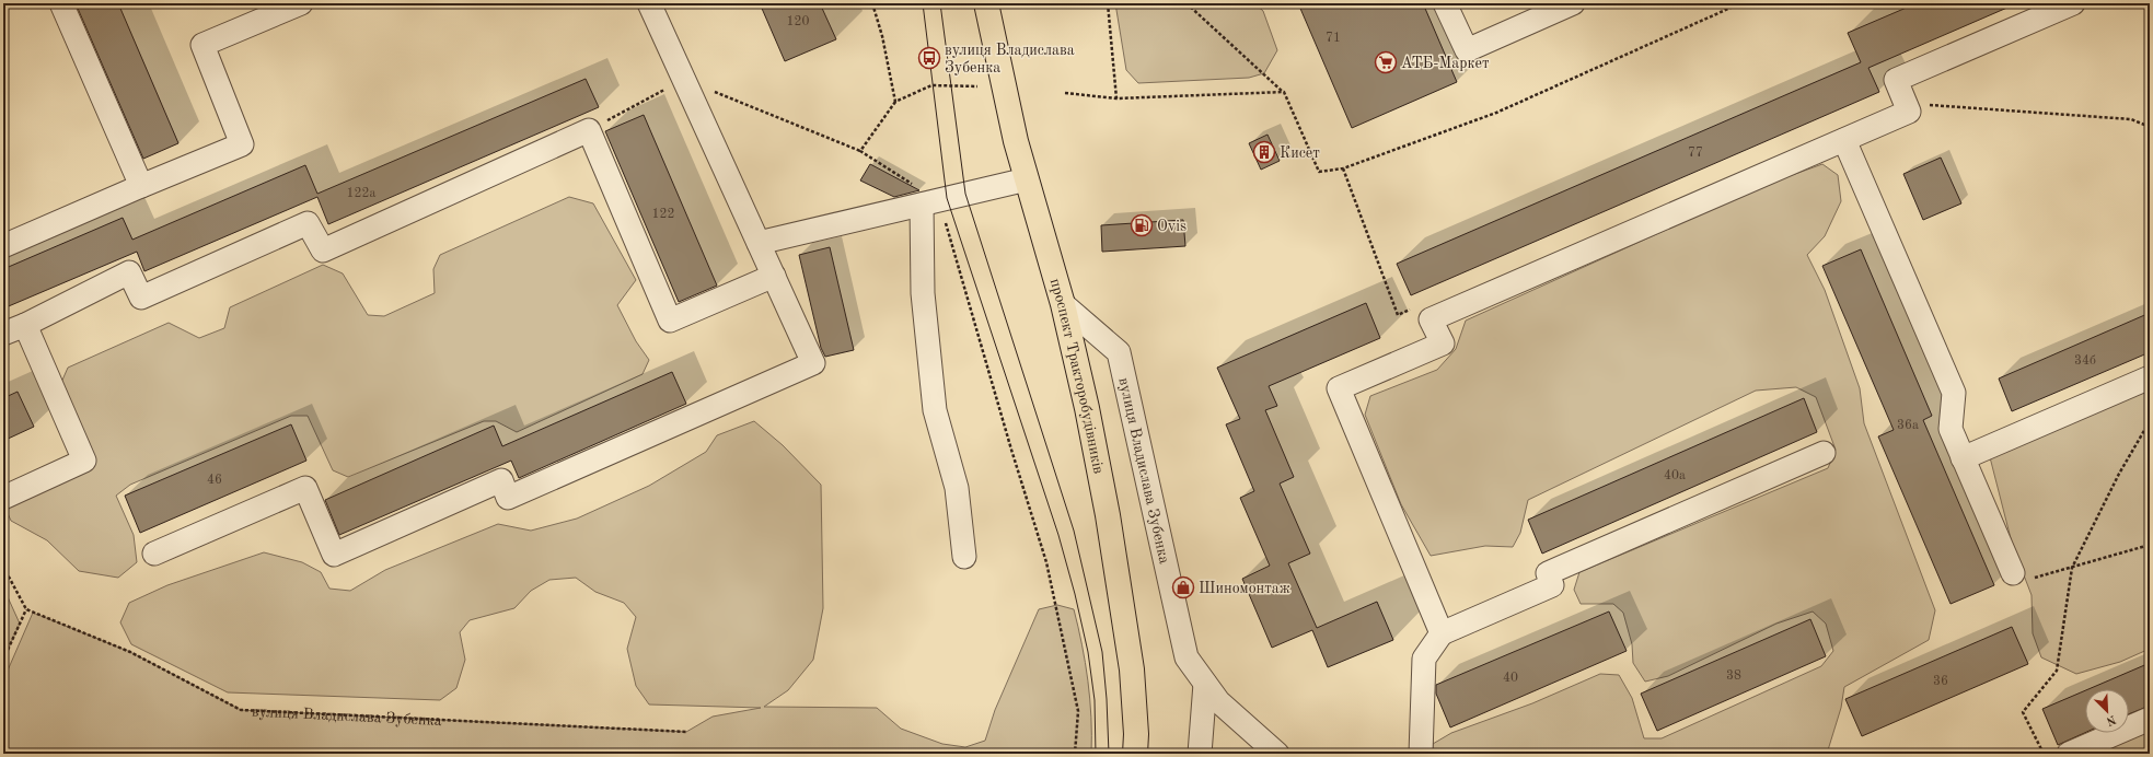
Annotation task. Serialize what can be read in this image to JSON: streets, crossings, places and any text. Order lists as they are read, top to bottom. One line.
{"streets":{"main road":["проспект Тракторобудівників"],"street":["вулиця Владислава Зубенка"]},"crossings":[["проспект Тракторобудівників","вулиця Владислава Зубенка"]],"places":{"bus stop":["вулиця Владислава Зубенка"],"supermarket":["АТБ-Маркет"],"building":["Кисет"],"fuel station":["Ovis"],"shop":["Шиномонтаж"]},"house_numbers":["120","71","77","122а","122","34б","36а","40а","46","38","40","36"],"north":"bottom right"}
